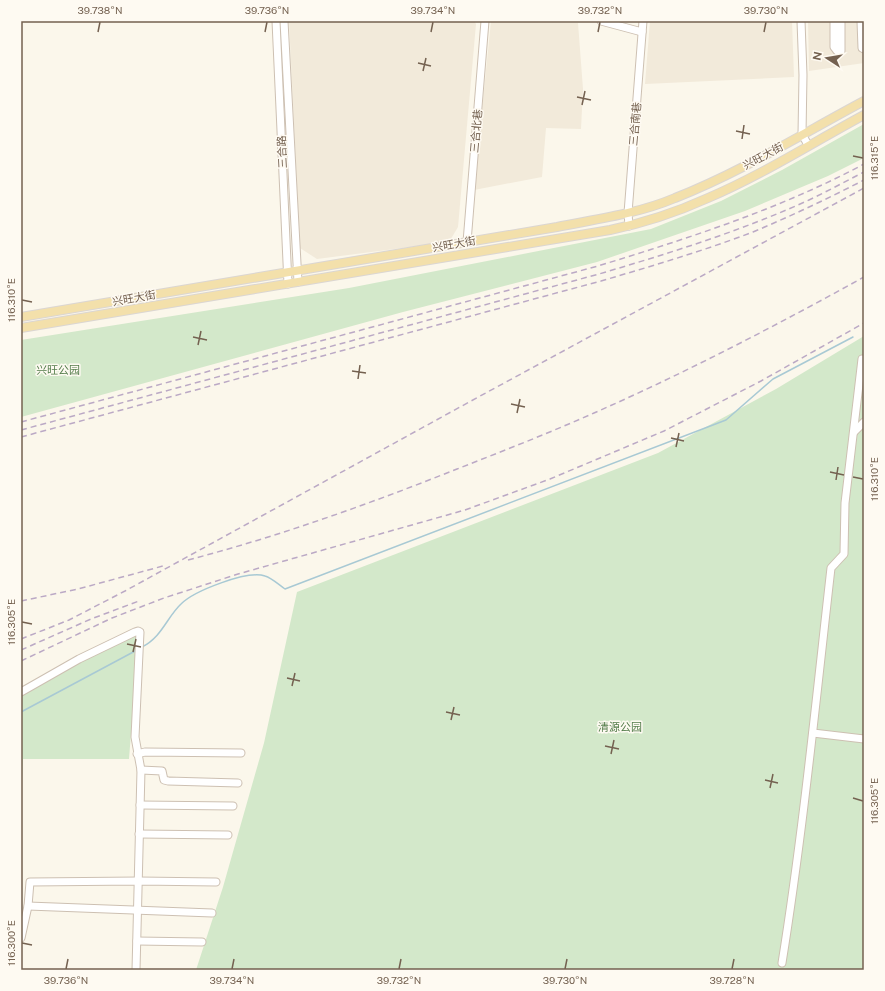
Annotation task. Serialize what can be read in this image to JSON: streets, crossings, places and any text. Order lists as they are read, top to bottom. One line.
{"streets":{"main road":["兴旺大街"],"street":["三合南巷","三合北巷","三合路"]},"crossings":[["三合南巷","兴旺大街"],["三合北巷","兴旺大街"],["三合路","兴旺大街"]],"parks":["兴旺公园","清源公园"],"north":"left","coordinates":["39.738°N","39.736°N","39.734°N","39.732°N","39.730°N","116.315°E","116.310°E","116.305°E","116.300°E","39.728°N"]}
